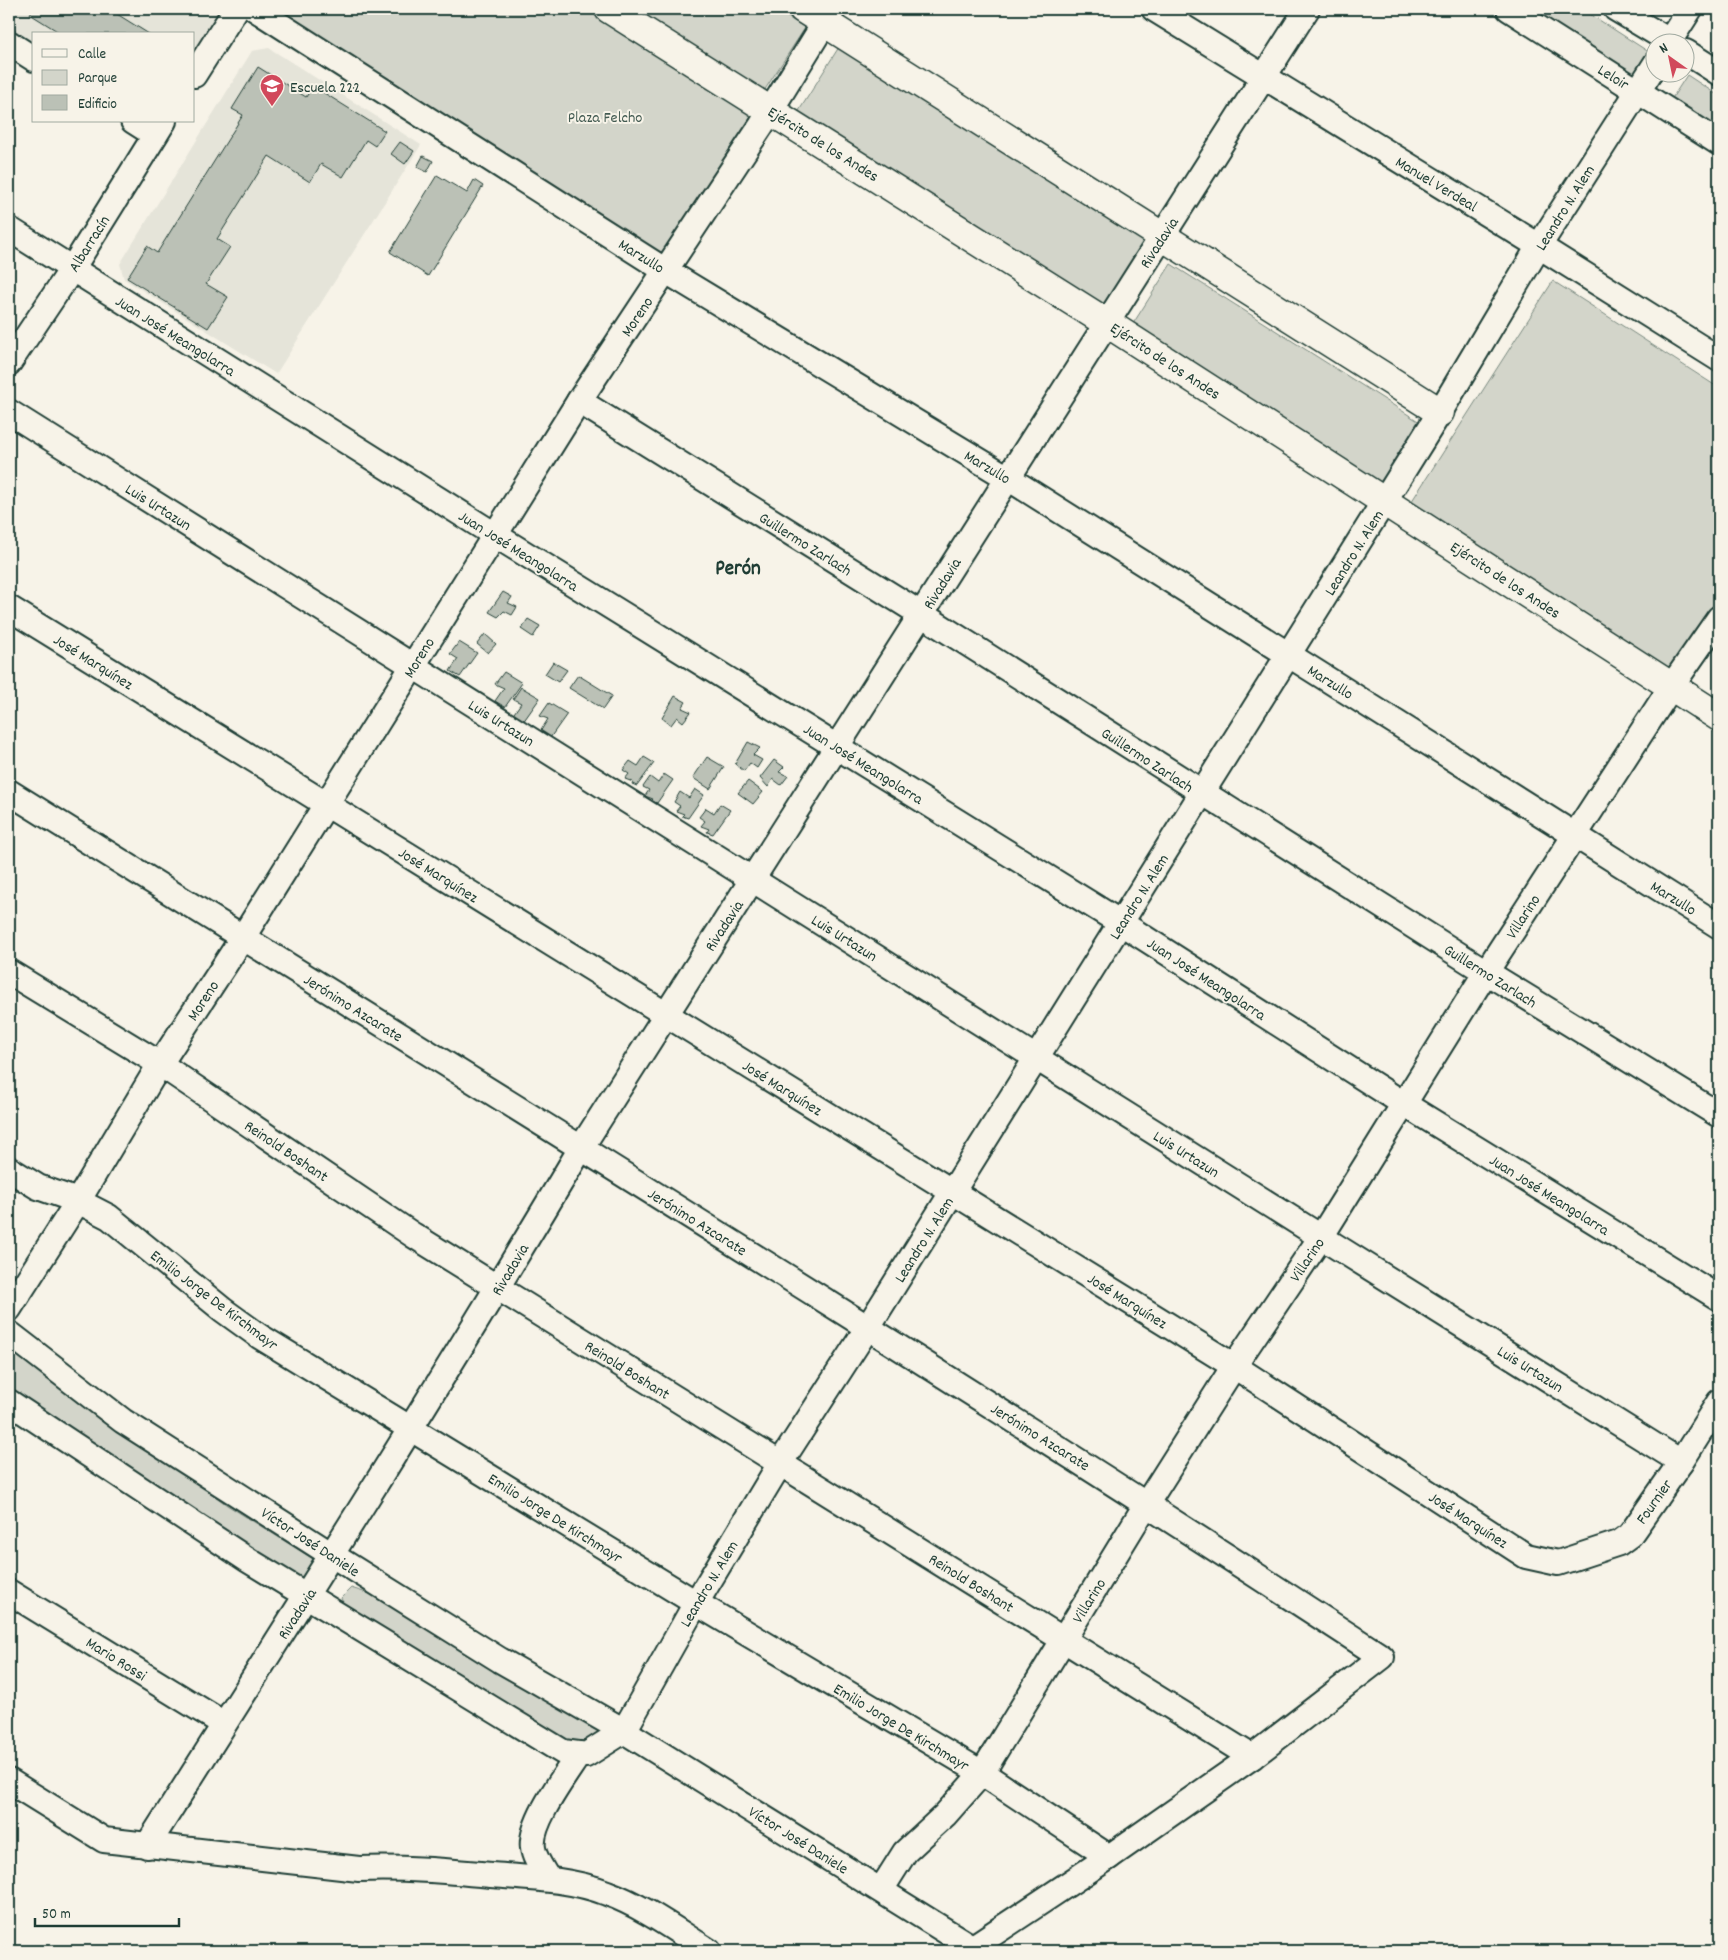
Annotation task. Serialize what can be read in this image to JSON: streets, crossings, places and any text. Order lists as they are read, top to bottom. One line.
{"streets":{"street":["Leloir","Ejército de los Andes","Manuel Verdeal","Leandro N. Alem","Rivadavia","Albarracín","Marzullo","Moreno","Juan José Meangolarra","Luis Urtazun","Guillermo Zarlach","José Marquínez","Villarino","Jerónimo Azcarate","Reinold Boshant","Emilio Jorge De Kirchmayr","Fournier","Víctor José Daniele","Mario Rossi"]},"crossings":[["Leloir","Leandro N. Alem"],["Ejército de los Andes","Leandro N. Alem"],["Ejército de los Andes","Rivadavia"],["Ejército de los Andes","Moreno"],["Ejército de los Andes","Villarino"],["Manuel Verdeal","Leandro N. Alem"],["Manuel Verdeal","Rivadavia"],["Leandro N. Alem","Marzullo"],["Leandro N. Alem","Juan José Meangolarra"],["Leandro N. Alem","Luis Urtazun"],["Leandro N. Alem","Guillermo Zarlach"],["Leandro N. Alem","José Marquínez"],["Leandro N. Alem","Jerónimo Azcarate"],["Leandro N. Alem","Reinold Boshant"],["Leandro N. Alem","Emilio Jorge De Kirchmayr"],["Leandro N. Alem","Víctor José Daniele"],["Rivadavia","Marzullo"],["Rivadavia","Juan José Meangolarra"],["Rivadavia","Luis Urtazun"],["Rivadavia","Guillermo Zarlach"],["Rivadavia","José Marquínez"],["Rivadavia","Jerónimo Azcarate"],["Rivadavia","Reinold Boshant"],["Rivadavia","Emilio Jorge De Kirchmayr"],["Rivadavia","Víctor José Daniele"],["Rivadavia","Mario Rossi"],["Albarracín","Juan José Meangolarra"],["Marzullo","Moreno"],["Marzullo","Villarino"],["Moreno","Juan José Meangolarra"],["Moreno","Luis Urtazun"],["Moreno","Guillermo Zarlach"],["Moreno","José Marquínez"],["Moreno","Jerónimo Azcarate"],["Moreno","Reinold Boshant"],["Moreno","Emilio Jorge De Kirchmayr"],["Juan José Meangolarra","Villarino"],["Luis Urtazun","Villarino"],["Luis Urtazun","Fournier"],["Guillermo Zarlach","Villarino"],["José Marquínez","Villarino"],["José Marquínez","Fournier"],["Villarino","Jerónimo Azcarate"],["Villarino","Reinold Boshant"],["Villarino","Emilio Jorge De Kirchmayr"],["Villarino","Víctor José Daniele"],["Jerónimo Azcarate","Reinold Boshant"]],"districts":["Perón"],"parks":["Plaza Felcho"],"places":{"school or university":["Escuela 222"]},"legend":["Calle","Parque","Edificio"],"scale_bar":"50 m","north":"top left"}
